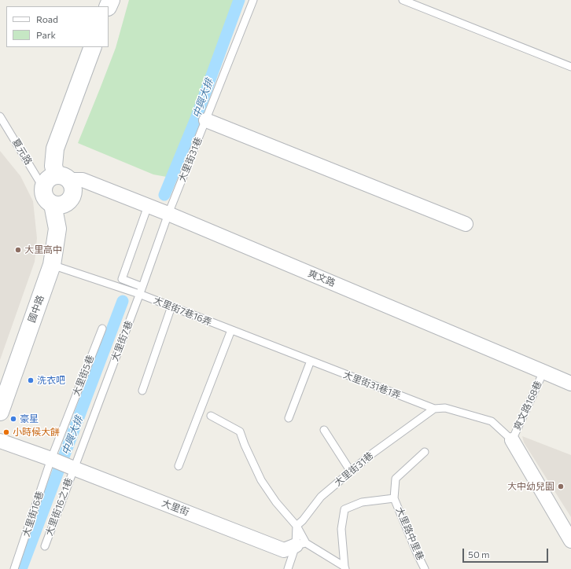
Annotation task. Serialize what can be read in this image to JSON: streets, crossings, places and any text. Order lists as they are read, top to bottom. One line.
{"streets":{"street":["爽文路","國中路","大里街"],"lane":["夏元路","大里街31巷","大里街7巷16弄","大里街7巷","大里街5巷","大里街31巷1弄","爽文路168巷","大里街16之1巷","大里街16巷","大里路中里巷"]},"crossings":[["夏元路","爽文路"],["夏元路","國中路"],["大里街31巷","爽文路"],["大里街31巷","大里街7巷"],["大里街31巷","大里街31巷1弄"],["爽文路","國中路"],["爽文路","大里街7巷"],["爽文路","爽文路168巷"],["國中路","大里街7巷16弄"],["大里街7巷16弄","大里街7巷"],["大里街7巷16弄","大里街31巷1弄"],["大里街7巷","大里街16之1巷"],["大里街7巷","大里街"],["大里街5巷","大里街"],["大里街5巷","大里街16巷"],["大里街31巷1弄","爽文路168巷"],["大里街16之1巷","大里街"],["大里街","大里街16巷"]],"water":["中興大排"],"places":["大里高中","洗衣吧","豪星","小時候大餅","大中幼兒園"],"legend":["Road","Park"],"scale_bar":"50 m"}
